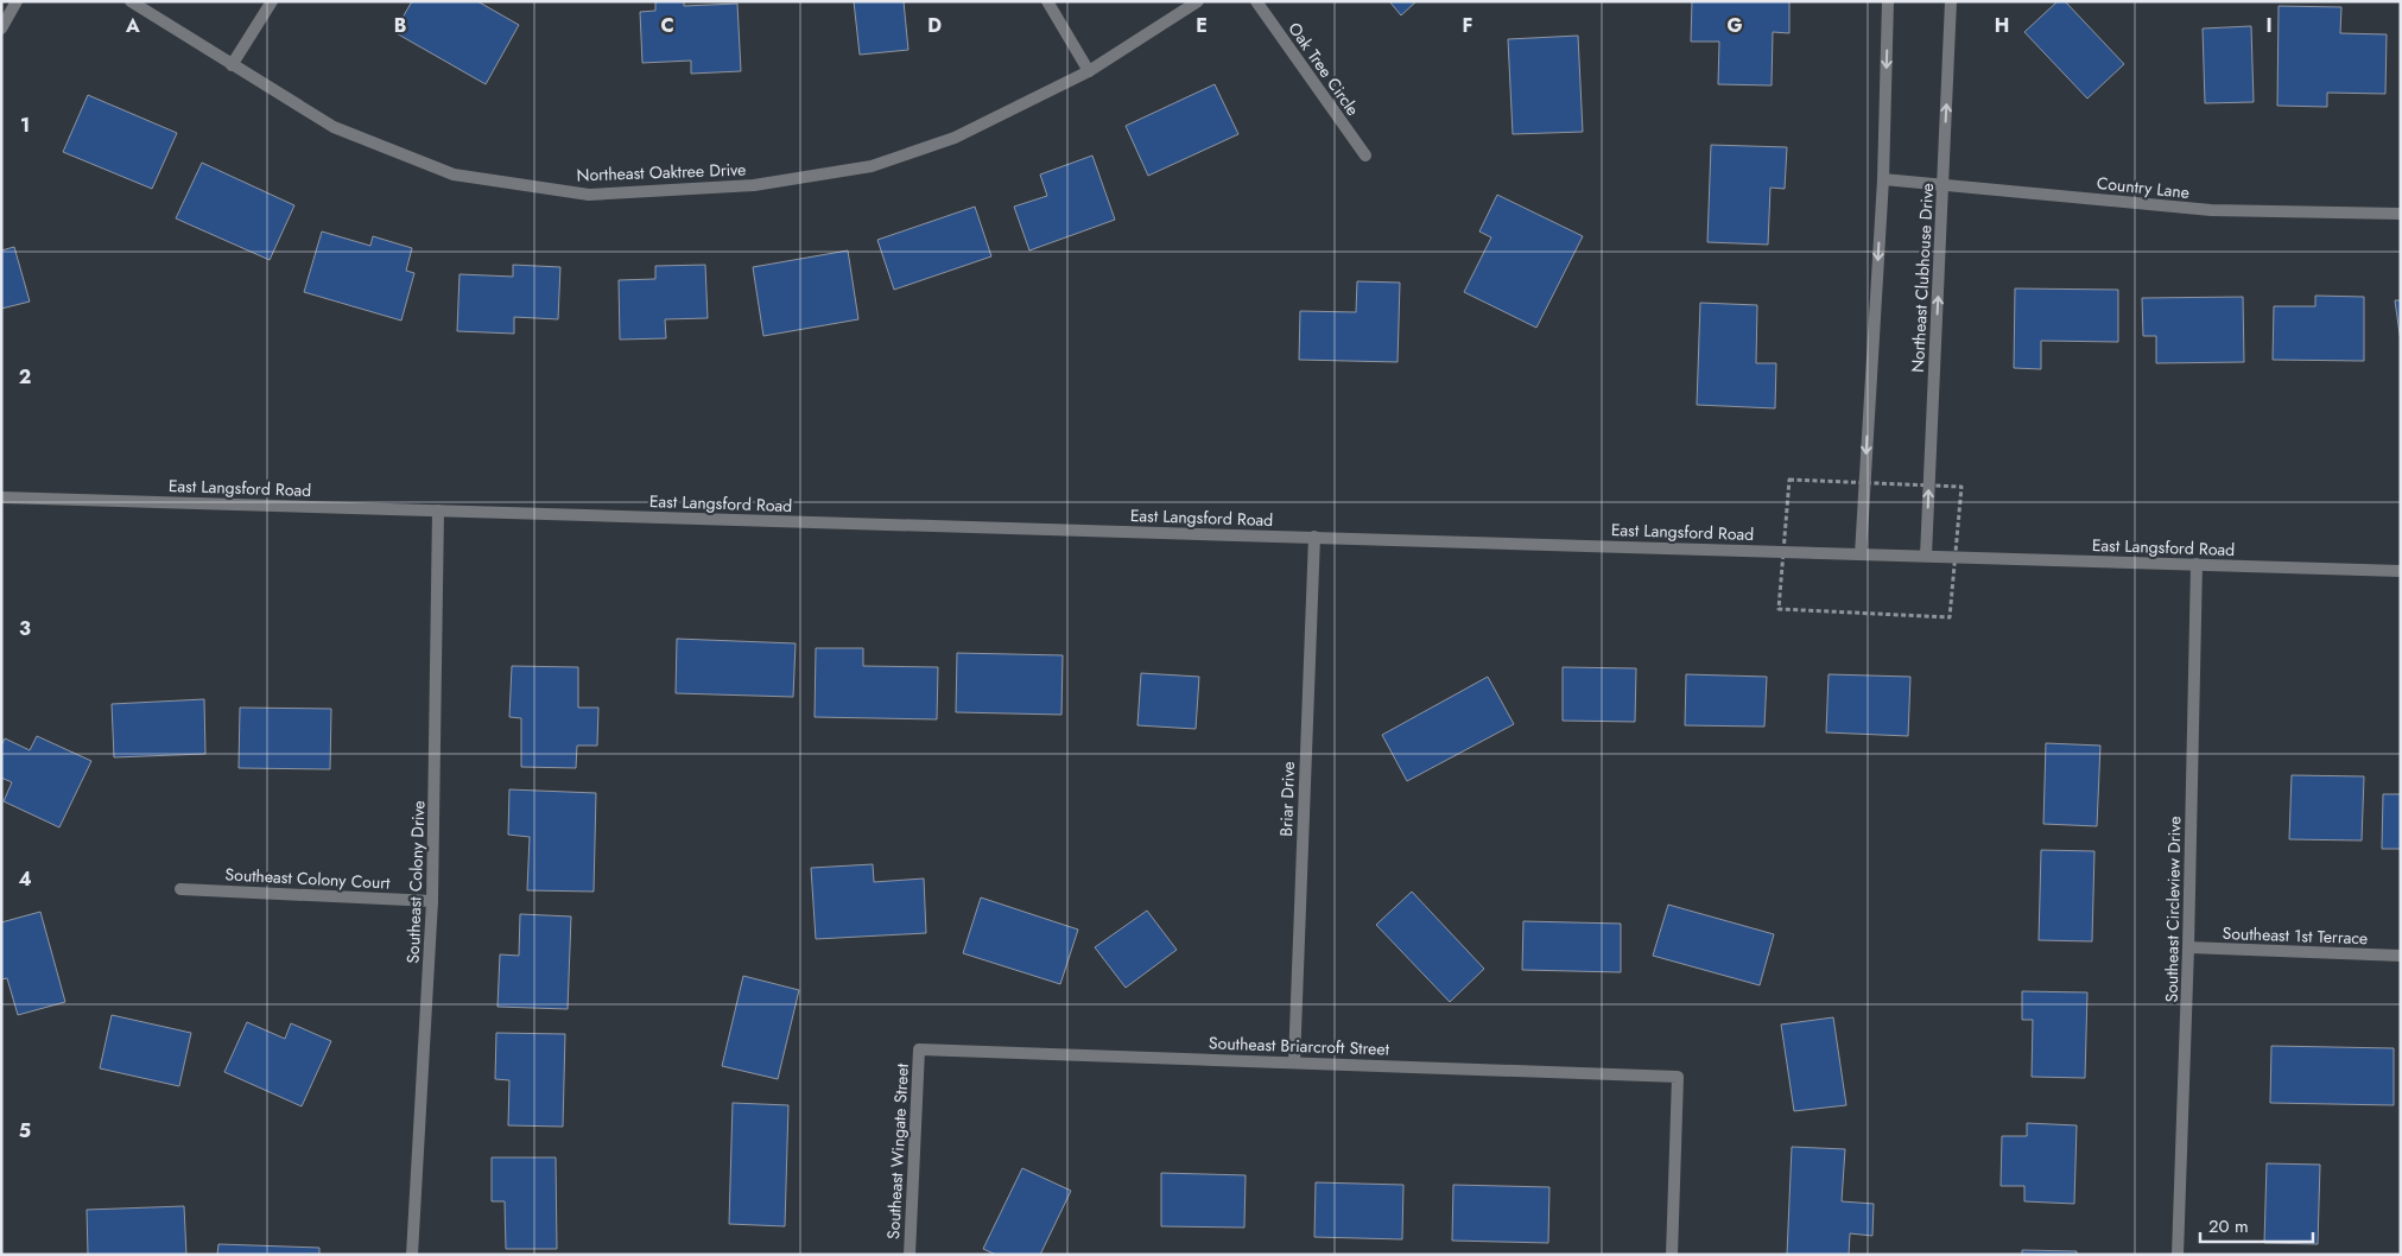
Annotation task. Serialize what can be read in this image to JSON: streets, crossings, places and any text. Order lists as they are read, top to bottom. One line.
{"streets":{"street":["Oak Tree Circle","Northeast Oaktree Drive","Country Lane","Northeast Clubhouse Drive","East Langsford Road","Briar Drive","Southeast Colony Court","Southeast Colony Drive","Southeast Circleview Drive","Southeast 1st Terrace","Southeast Briarcroft Street","Southeast Wingate Street"]},"crossings":[["Country Lane","Northeast Clubhouse Drive"],["Northeast Clubhouse Drive","East Langsford Road"],["East Langsford Road","Briar Drive"],["East Langsford Road","Southeast Colony Drive"],["East Langsford Road","Southeast Circleview Drive"],["Briar Drive","Southeast Briarcroft Street"],["Southeast Colony Court","Southeast Colony Drive"],["Southeast Circleview Drive","Southeast 1st Terrace"],["Southeast Briarcroft Street","Southeast Wingate Street"]],"scale_bar":"20 m","grid":{"columns":["A","B","C","D","E","F","G","H","I"],"rows":["1","2","3","4","5"]}}
